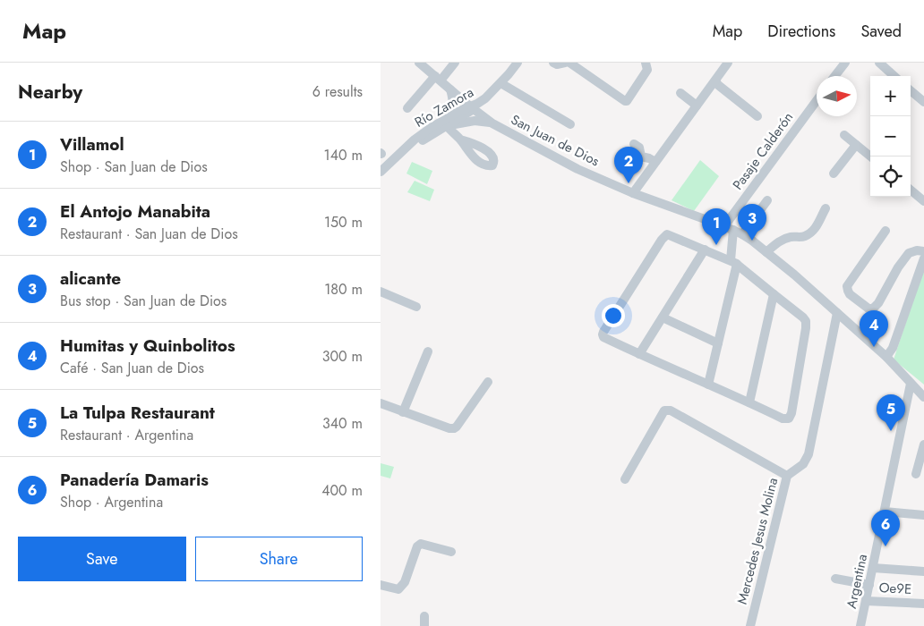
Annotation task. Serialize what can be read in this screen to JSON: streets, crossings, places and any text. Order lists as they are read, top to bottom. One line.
{"streets":{"street":["Río Zamora","San Juan de Dios","Pasaje Calderón","Mercedes Jesus Molina","Argentina","Oe9E"]},"crossings":[["Río Zamora","San Juan de Dios"],["San Juan de Dios","Pasaje Calderón"],["San Juan de Dios","Mercedes Jesus Molina"],["San Juan de Dios","Argentina"],["Argentina","Oe9E"]],"north":"right","page":{"header":"Map","nav":["Map","Directions","Saved"],"heading":["Nearby","6 results"],"map_buttons":["+","−"],"list":[{"mark":"1","name":"Villamol","note":"Shop · San Juan de Dios","value":"140 m"},{"mark":"2","name":"El Antojo Manabita","note":"Restaurant · San Juan de Dios","value":"150 m"},{"mark":"3","name":"alicante","note":"Bus stop · San Juan de Dios","value":"180 m"},{"mark":"4","name":"Humitas y Quinbolitos","note":"Café · San Juan de Dios","value":"300 m"},{"mark":"5","name":"La Tulpa Restaurant","note":"Restaurant · Argentina","value":"340 m"},{"mark":"6","name":"Panadería Damaris","note":"Shop · Argentina","value":"400 m"}],"pins":["2","3","1","4","5","6"],"buttons":["Save","Share"]}}
